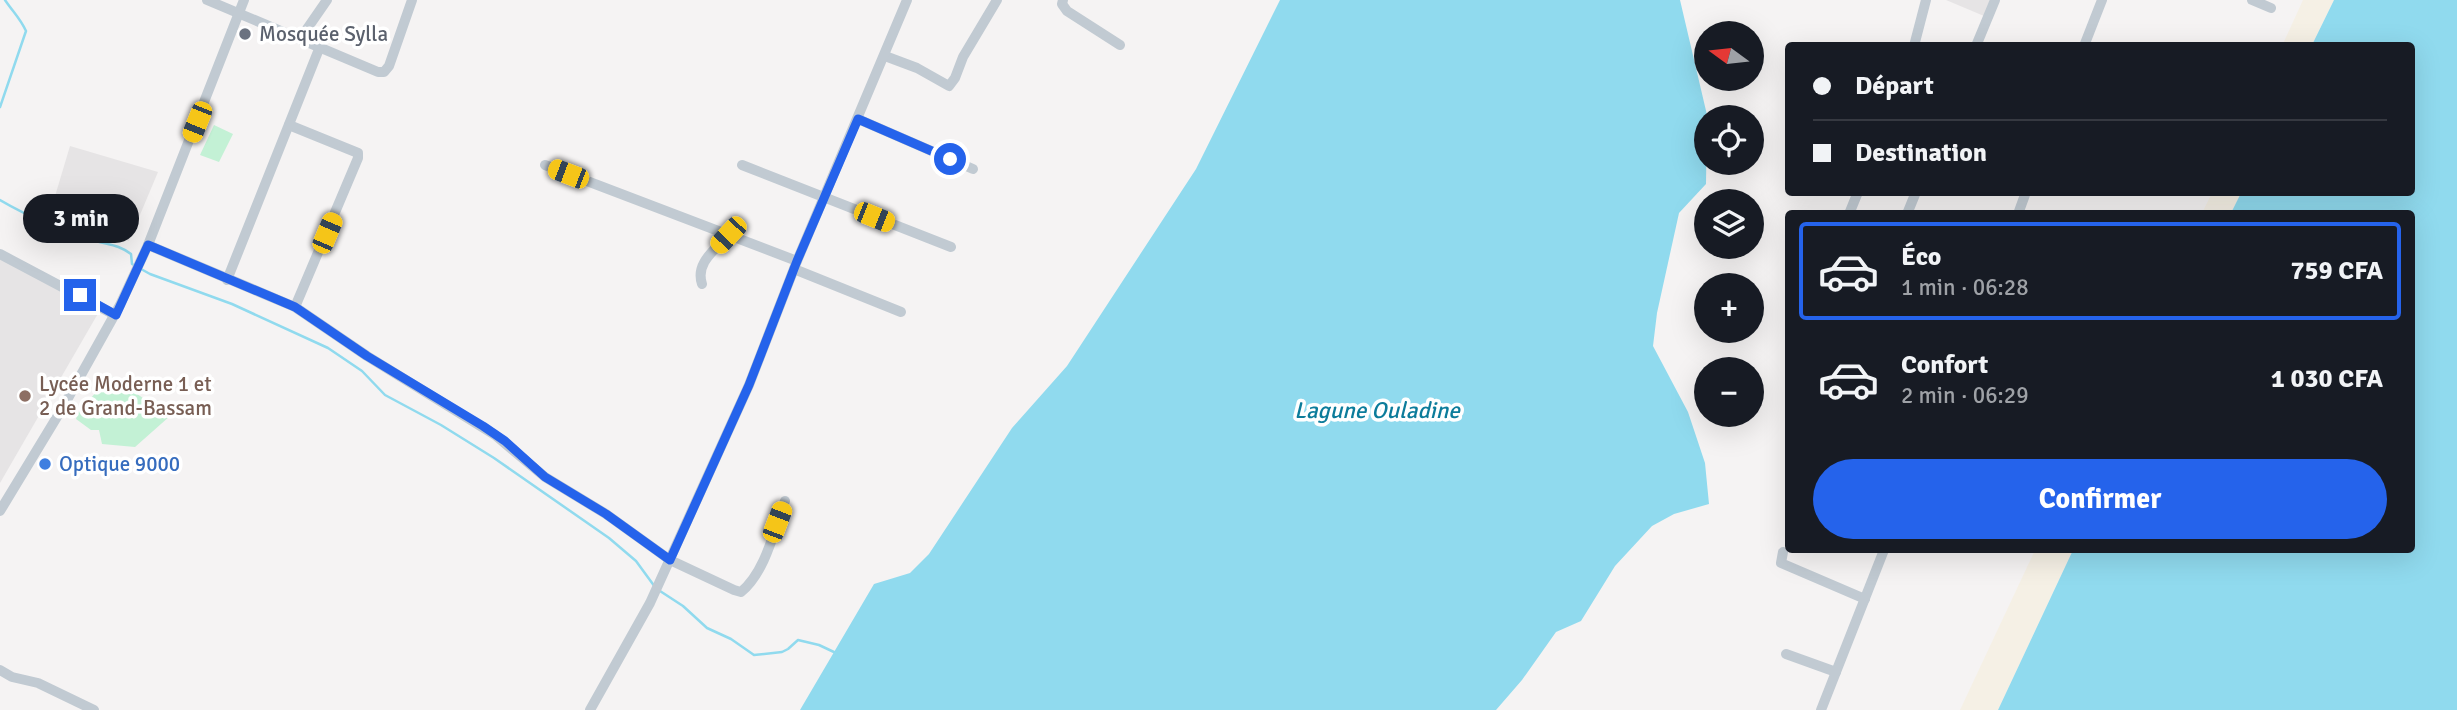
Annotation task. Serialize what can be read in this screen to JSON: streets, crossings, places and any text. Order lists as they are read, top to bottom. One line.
{"water":["Lagune Ouladine"],"places":["Mosquée Sylla","Lycée Moderne 1 et 2 de Grand-Bassam","Optique 9000"],"north":"left","page":{"map_buttons":["+","−"],"banner":["Départ","Destination"],"bubble":"3 min","list":[{"name":"Éco","note":"1 min · 06:28","value":"759 CFA"},{"name":"Confort","note":"2 min · 06:29","value":"1 030 CFA"}],"buttons":"Confirmer"}}
